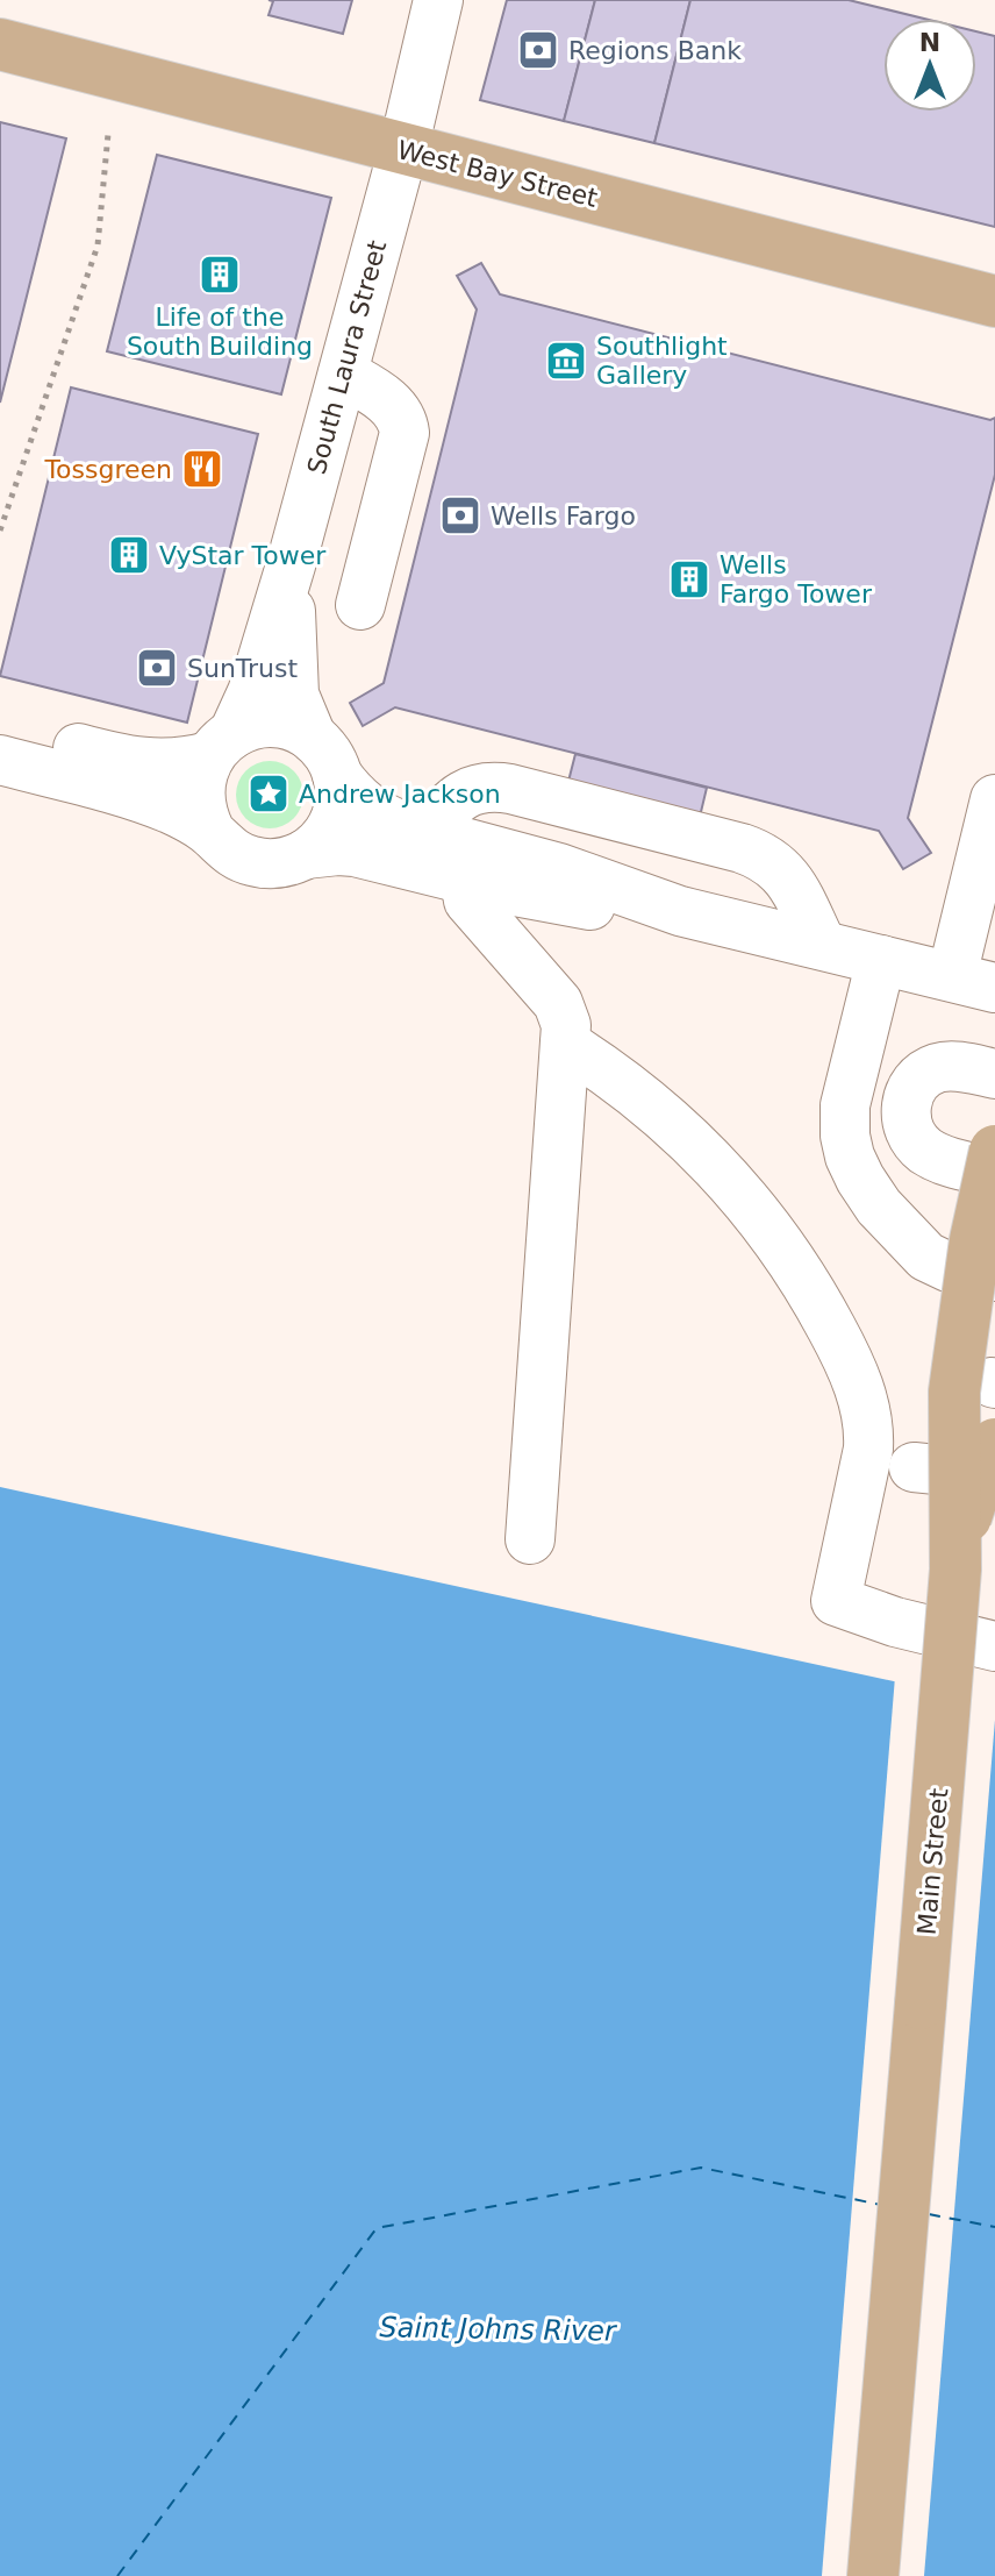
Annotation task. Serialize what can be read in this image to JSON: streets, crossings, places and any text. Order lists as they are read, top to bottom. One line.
{"streets":{"main road":["West Bay Street","Main Street"],"street":["South Laura Street"]},"crossings":[["West Bay Street","South Laura Street"]],"water":["Saint Johns River"],"places":{"bank":["Regions Bank","Wells Fargo","SunTrust"],"building":["Life of the South Building","VyStar Tower","Wells Fargo Tower"],"museum":["Southlight Gallery"],"restaurant":["Tossgreen"],"place":["Andrew Jackson"]},"north":"top"}
